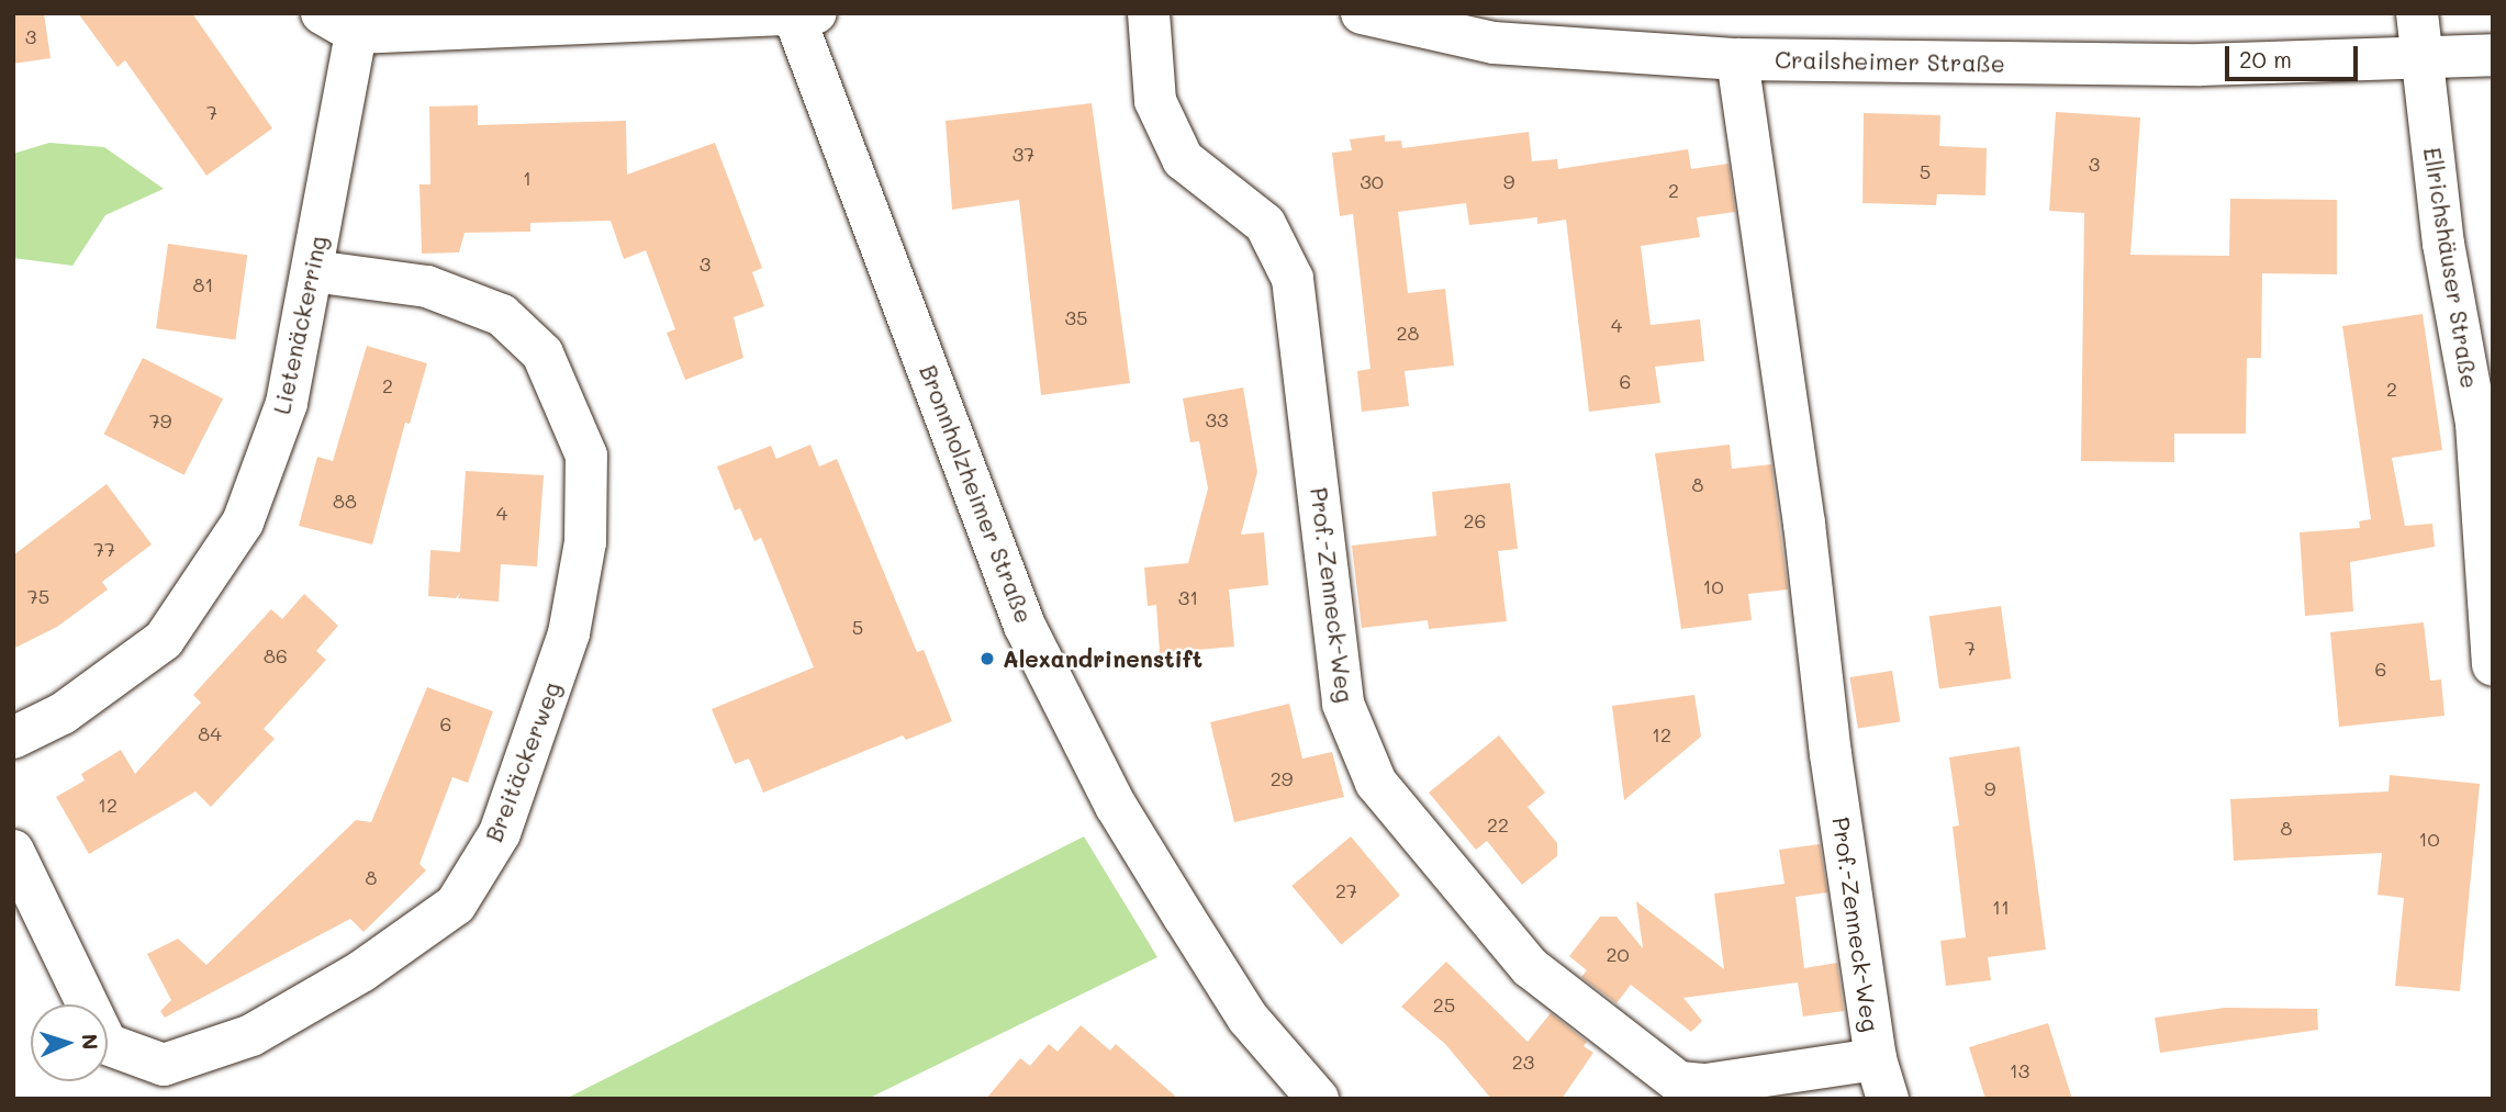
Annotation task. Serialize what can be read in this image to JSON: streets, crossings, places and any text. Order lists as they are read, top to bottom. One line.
{"streets":{"street":["Crailsheimer Straße","Ellrichshäuser Straße","Lietenäckerring","Bronnholzheimer Straße","Prof.-Zenneck-Weg","Breitäckerweg"]},"crossings":[["Crailsheimer Straße","Ellrichshäuser Straße"],["Crailsheimer Straße","Prof.-Zenneck-Weg"],["Lietenäckerring","Bronnholzheimer Straße"],["Lietenäckerring","Breitäckerweg"]],"places":["Alexandrinenstift"],"house_numbers":["3","7","37","3","5","1","30","9","2","3","81","35","4","28","6","2","2","33","79","8","88","4","26","77","10","75","31","5","7","86","6","6","84","12","29","9","12","22","8","10","8","27","11","20","25","23","13"],"scale_bar":"20 m","north":"right"}
